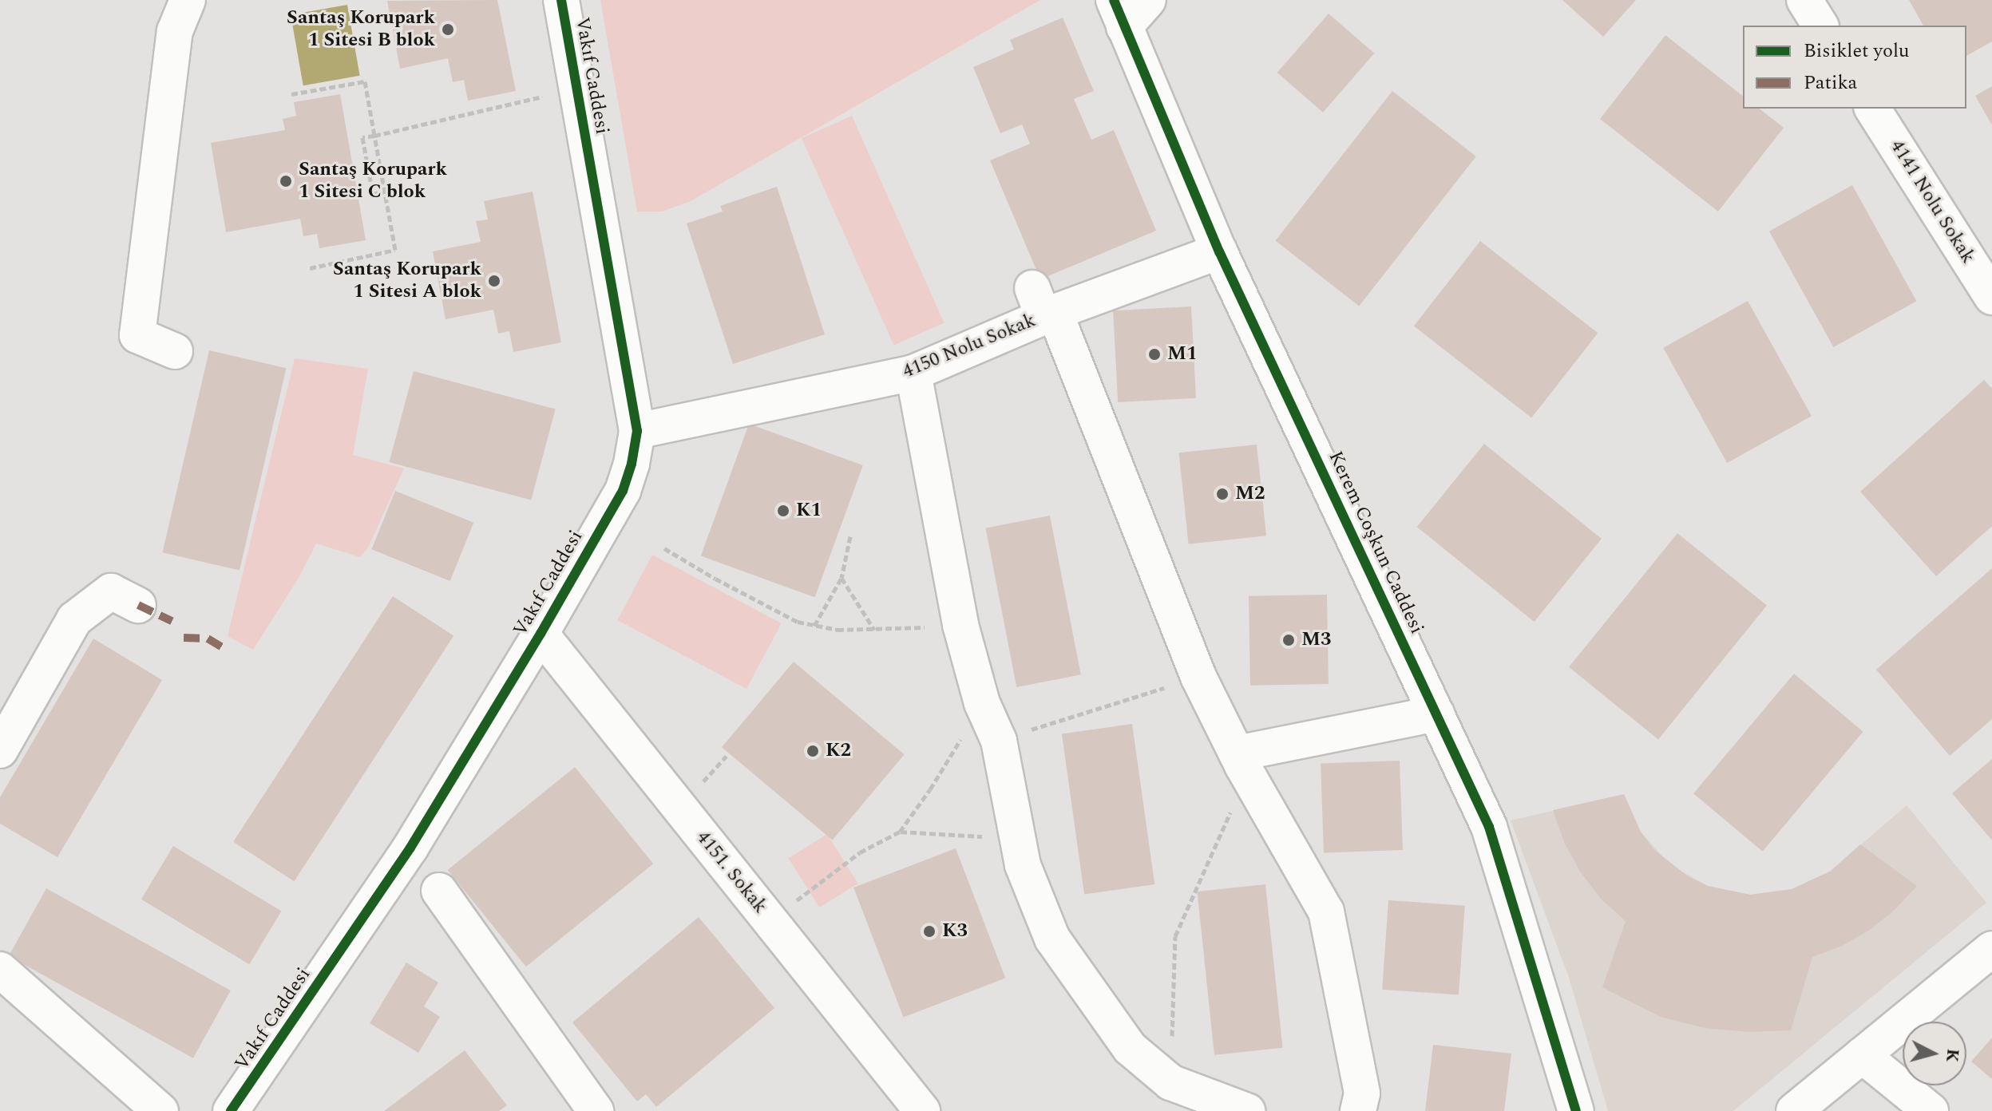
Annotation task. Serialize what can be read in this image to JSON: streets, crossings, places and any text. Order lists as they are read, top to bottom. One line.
{"streets":{"street":["Vakıf Caddesi","4141 Nolu Sokak","4150 Nolu Sokak","Kerem Coşkun Caddesi","4151. Sokak"]},"crossings":[["Vakıf Caddesi","4150 Nolu Sokak"],["Vakıf Caddesi","4151. Sokak"],["4150 Nolu Sokak","Kerem Coşkun Caddesi"]],"places":["Santaş Korupark 1 Sitesi B blok","Santaş Korupark 1 Sitesi C blok","Santaş Korupark 1 Sitesi A blok","M1","M2","K1","M3","K2","K3"],"legend":["Bisiklet yolu","Patika"],"north":"right"}
